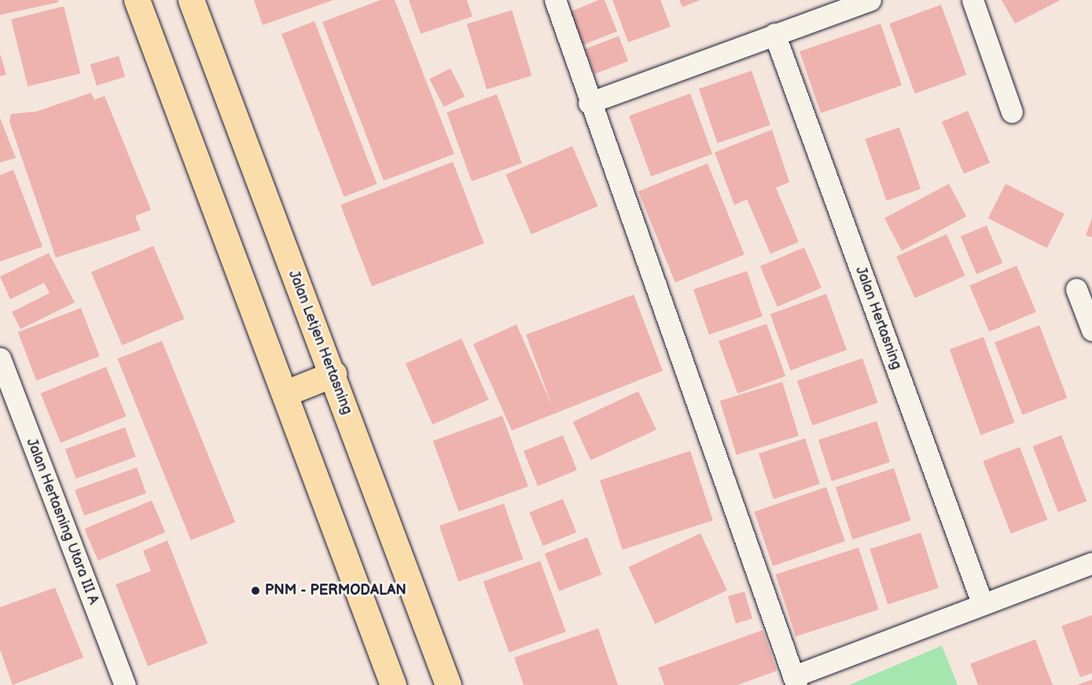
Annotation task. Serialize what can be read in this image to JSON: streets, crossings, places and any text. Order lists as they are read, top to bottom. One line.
{"streets":{"main road":["Jalan Letjen Hertasning"],"street":["Jalan Hertasning","Jalan Hertasning Utara III A"]},"places":["PNM - PERMODALAN"]}
